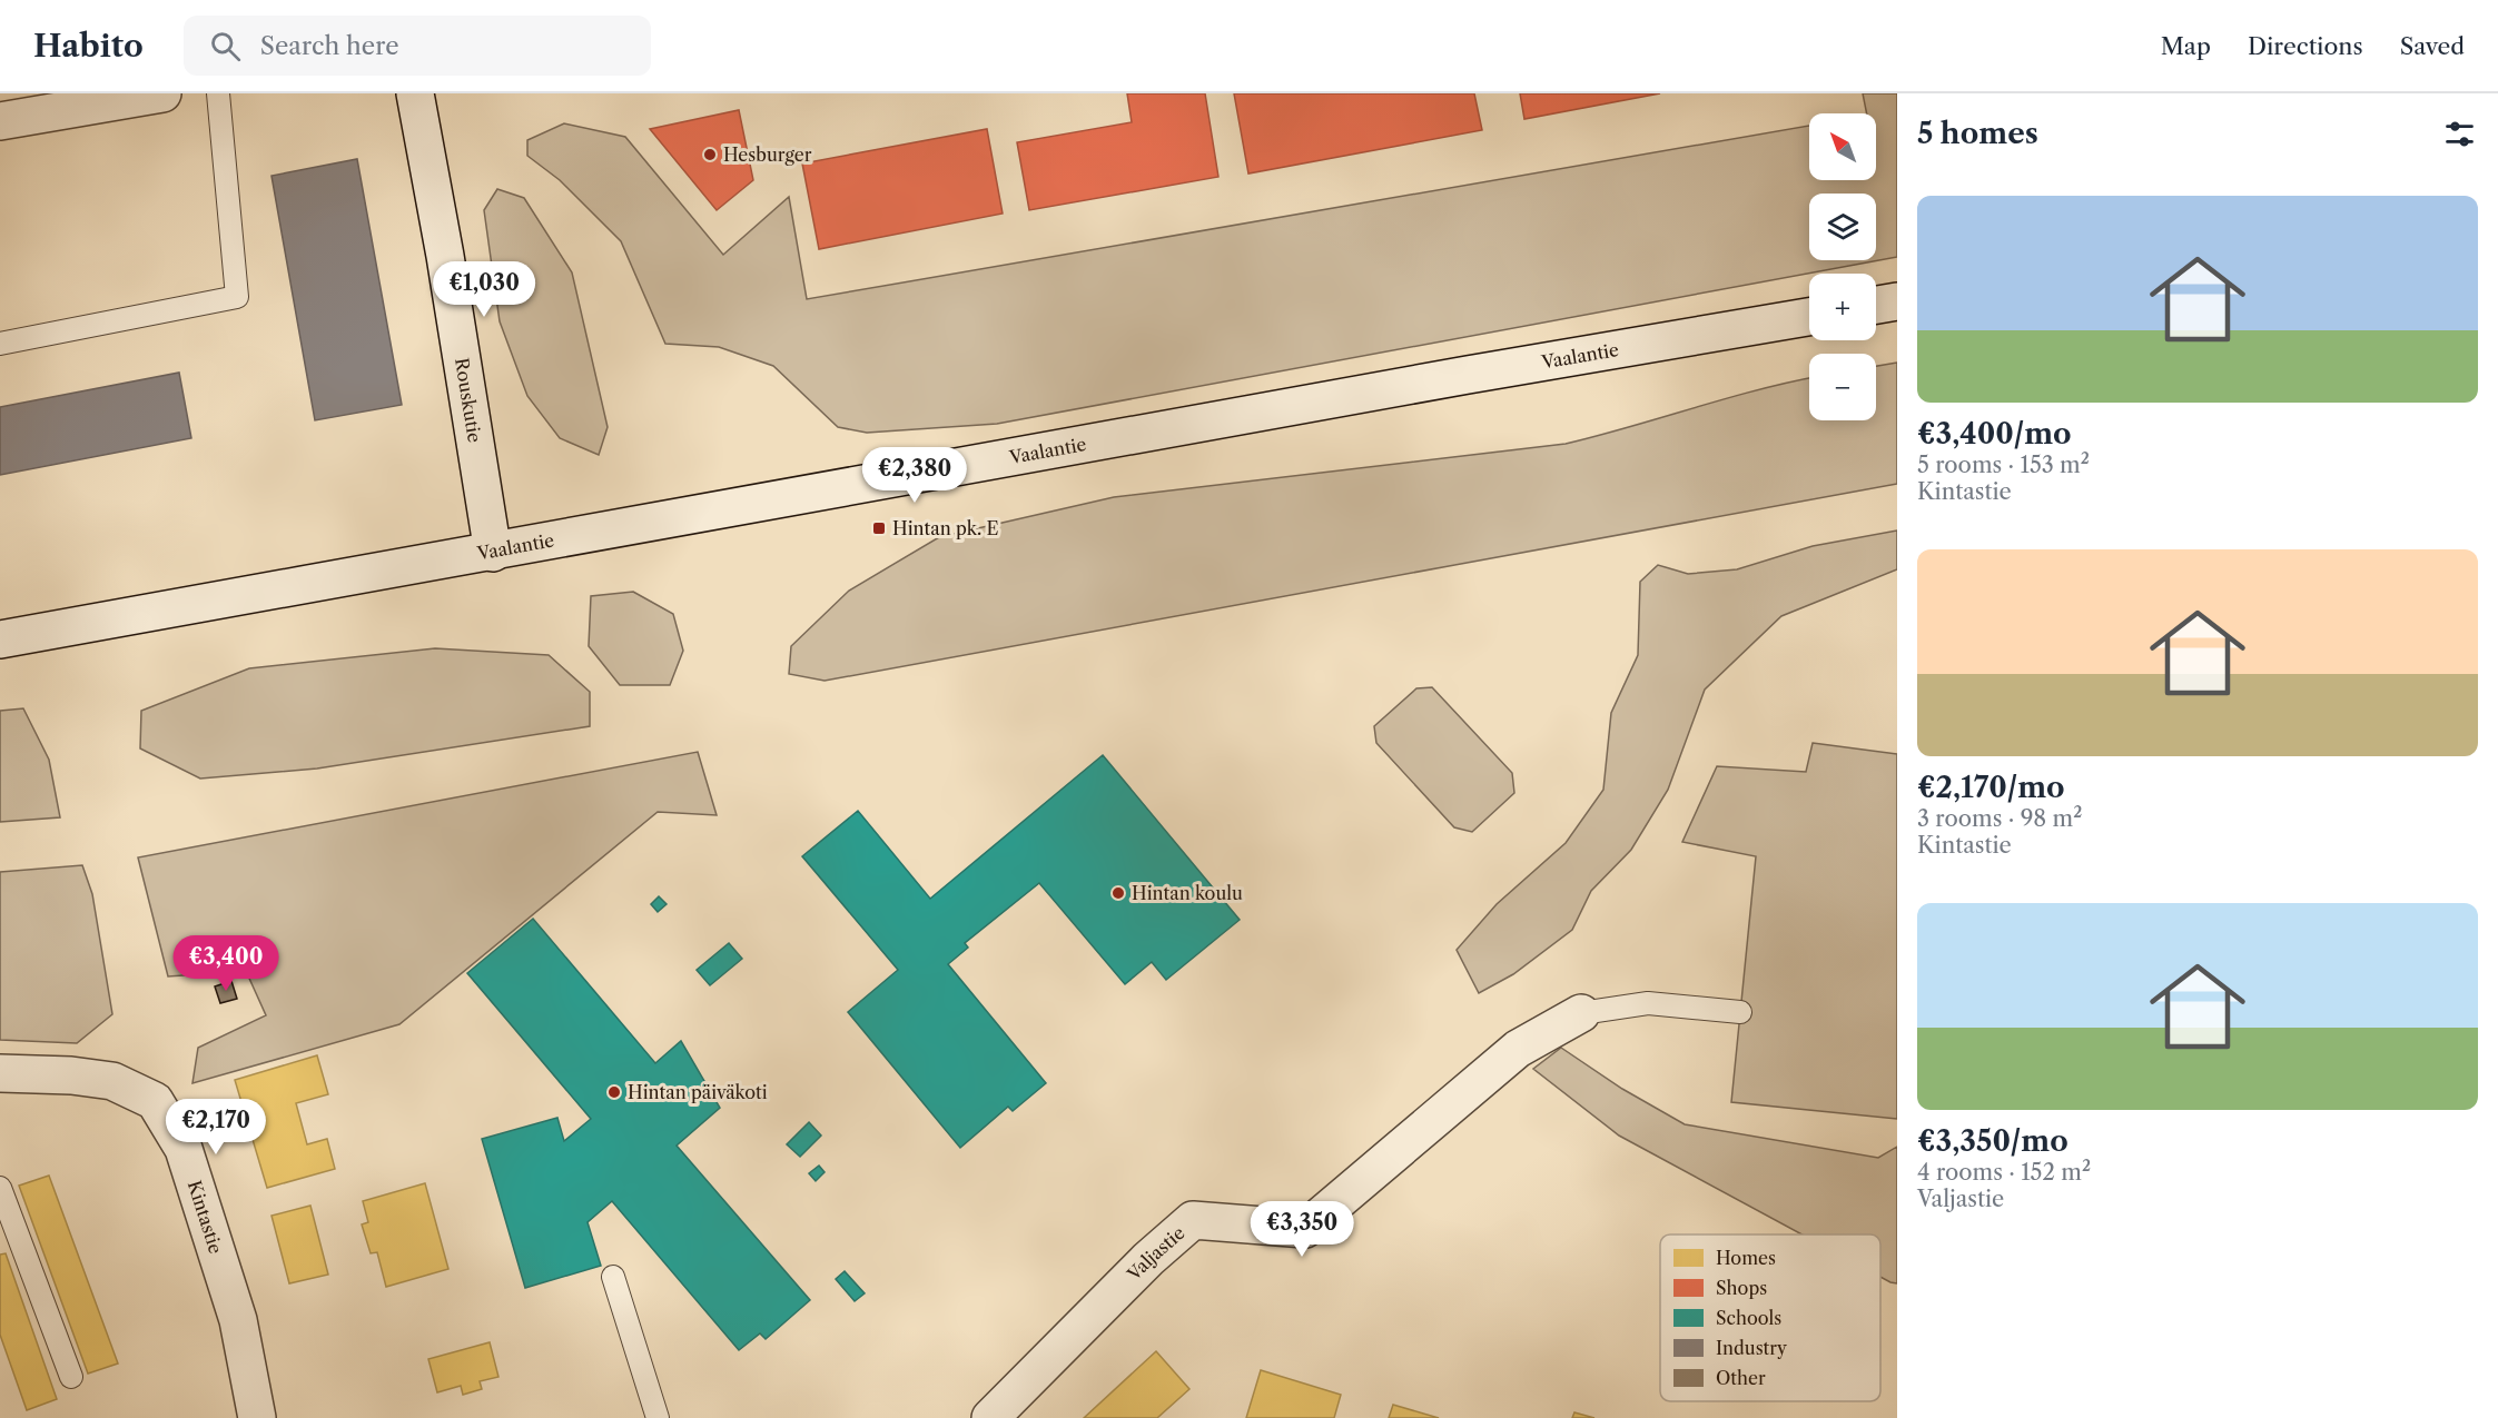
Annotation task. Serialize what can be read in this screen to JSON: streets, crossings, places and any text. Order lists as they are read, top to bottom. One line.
{"streets":{"street":["Vaalantie","Rouskutie","Kintastie","Valjastie"]},"crossings":[["Vaalantie","Rouskutie"]],"places":{"other":["Hesburger","Hintan koulu","Hintan päiväkoti"],"transit":["Hintan pk. E"]},"legend":["Homes","Shops","Schools","Industry","Other"],"north":"top left","page":{"header":"Habito","search":"Search here","nav":["Map","Directions","Saved"],"heading":"5 homes","map_buttons":["+","−"],"list":[{"name":"€3,400/mo","note":"5 rooms · 153 m² · Kintastie"},{"name":"€2,170/mo","note":"3 rooms · 98 m² · Kintastie"},{"name":"€3,350/mo","note":"4 rooms · 152 m² · Valjastie"}],"price":["€1,030","€2,380","€3,400","€2,170","€3,350"]}}
